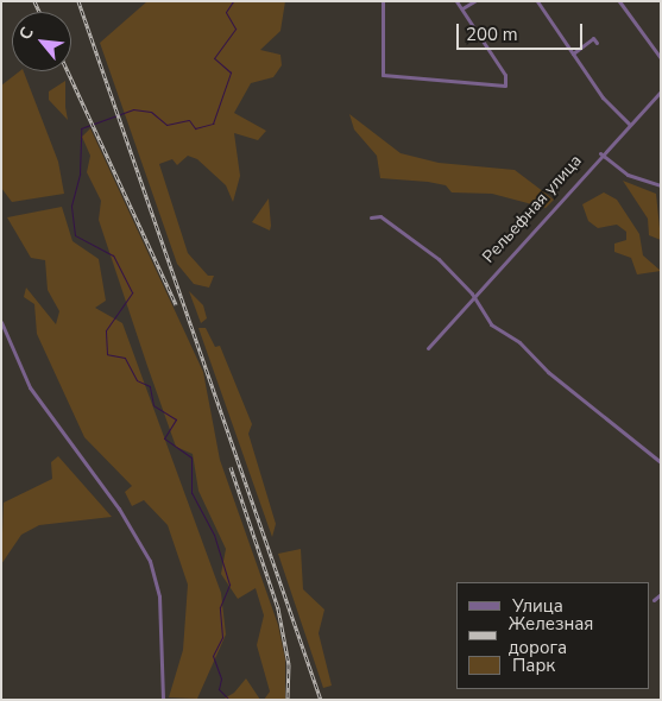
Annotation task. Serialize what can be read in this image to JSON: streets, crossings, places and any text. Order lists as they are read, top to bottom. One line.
{"streets":{"street":["Рельефная улица"]},"legend":["Улица","Железная дорога","Парк"],"scale_bar":"200 m","north":"top left"}
